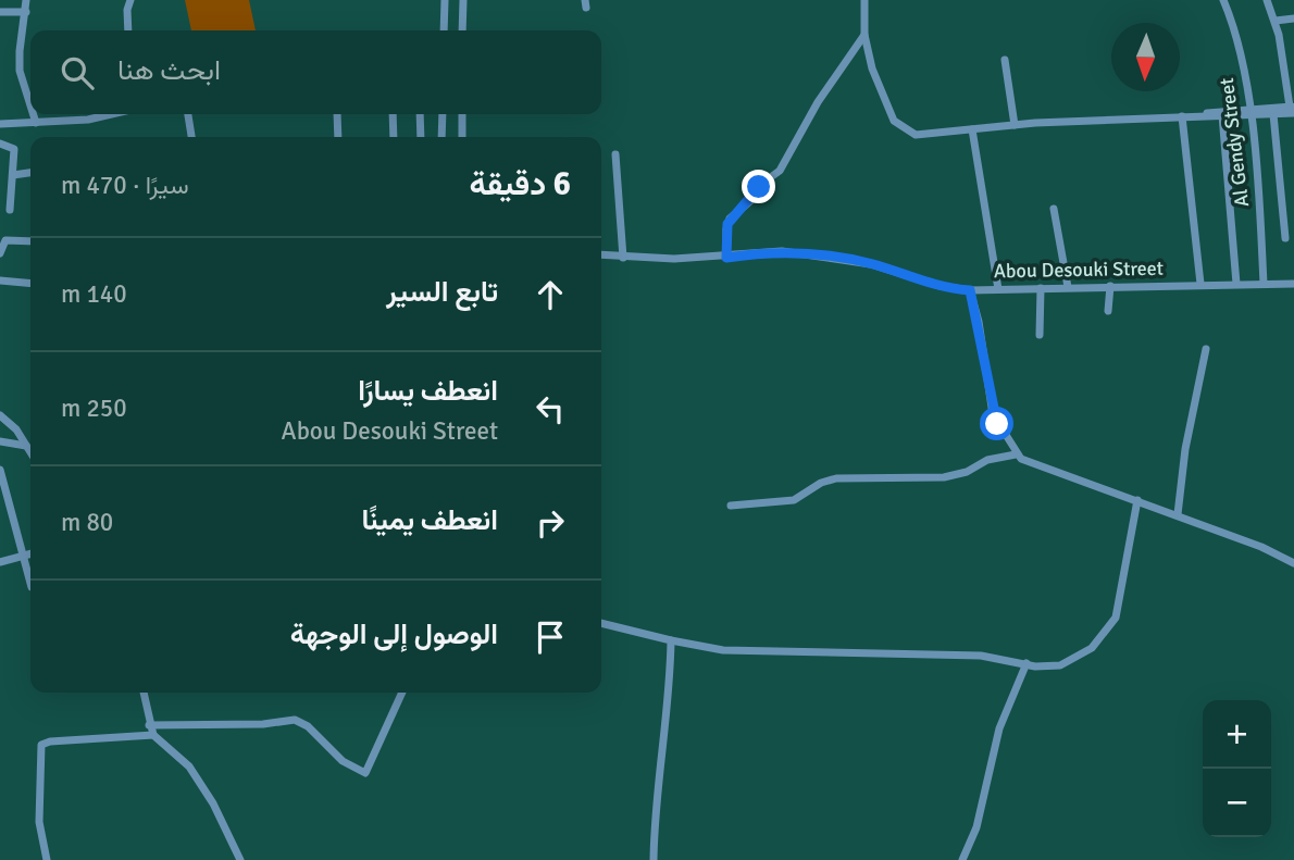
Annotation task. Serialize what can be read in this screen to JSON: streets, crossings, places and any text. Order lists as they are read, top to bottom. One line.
{"streets":{"street":["Al Gendy Street","Abou Desouki Street"]},"crossings":[["Al Gendy Street","Abou Desouki Street"]],"north":"bottom","page":{"search":"ابحث هنا","heading":["6 دقيقة","سيرًا · 470 m"],"list":[["تابع السير","140 m"],["انعطف يسارًا","Abou Desouki Street","250 m"],["انعطف يمينًا","80 m"],"الوصول إلى الوجهة"],"map_buttons":["+","−"]}}
